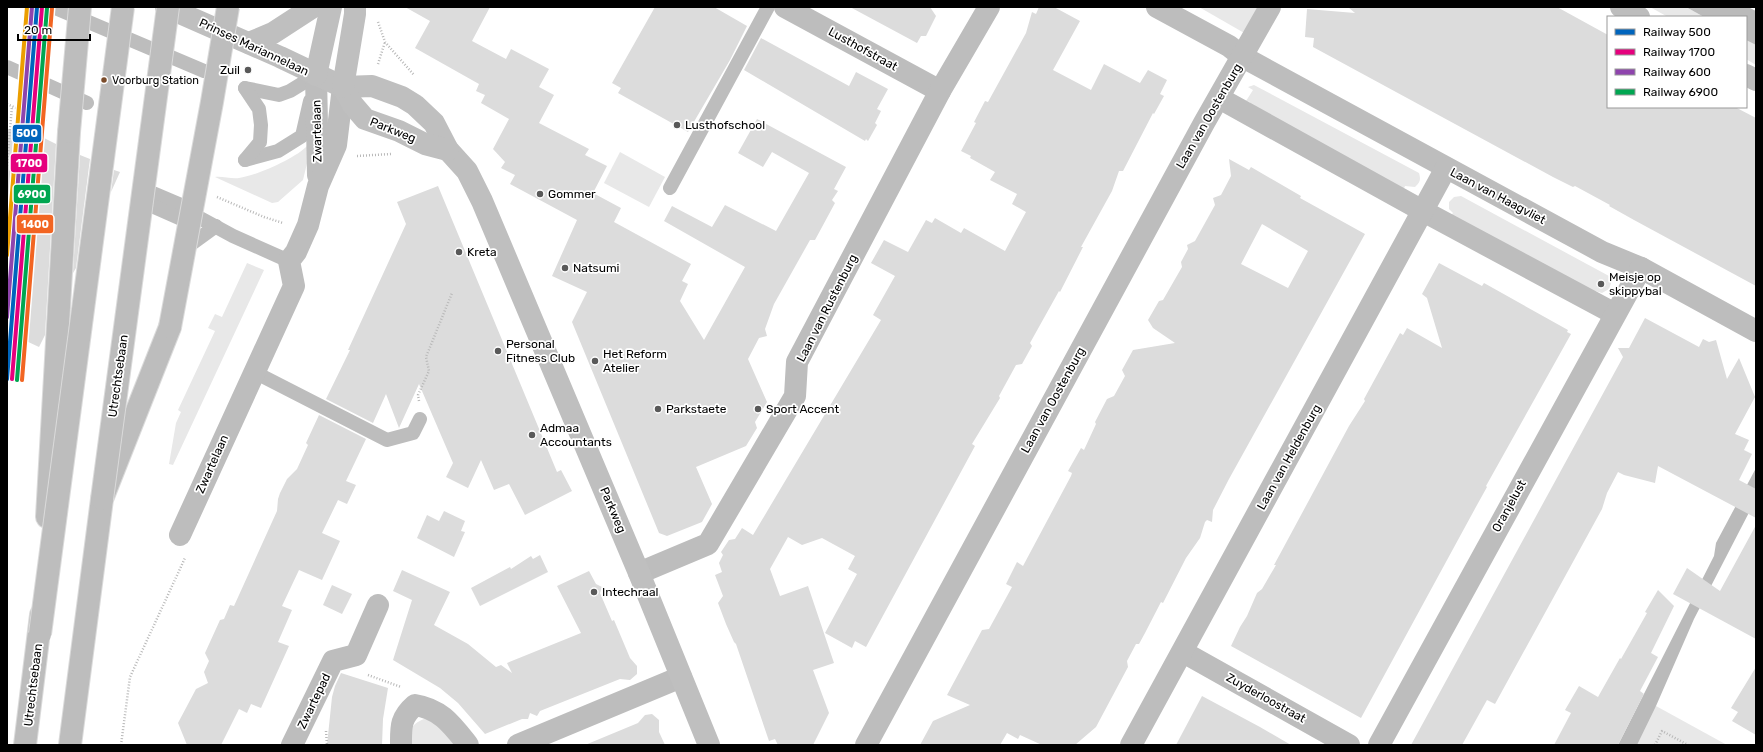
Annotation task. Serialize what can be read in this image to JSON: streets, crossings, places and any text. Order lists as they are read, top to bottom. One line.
{"streets":{"main road":["Lusthofstraat","Laan van Oostenburg","Zwartelaan","Laan van Haagvliet","Laan van Rustenburg","Utrechtsebaan","Laan van Heldenburg","Oranjelust","Zuyderloostraat","Zwartepad"],"street":["Prinses Mariannelaan","Parkweg"]},"crossings":[["Prinses Mariannelaan","Parkweg"],["Prinses Mariannelaan","Zwartelaan"],["Prinses Mariannelaan","Utrechtsebaan"],["Lusthofstraat","Laan van Rustenburg"],["Laan van Oostenburg","Laan van Haagvliet"],["Parkweg","Zwartelaan"],["Parkweg","Laan van Rustenburg"],["Laan van Haagvliet","Laan van Heldenburg"],["Laan van Haagvliet","Oranjelust"],["Laan van Heldenburg","Zuyderloostraat"]],"places":["Zuil","Voorburg Station","Lusthofschool","Gommer","Kreta","Natsumi","Meisje op skippybal","Personal Fitness Club","Het Reform Atelier","Parkstaete","Sport Accent","Admaa Accountants","Intechraal"],"lines":["rail line 500","rail line 1700","rail line 600","rail line 6900","transit line 1400"],"legend":["Railway 500","Railway 1700","Railway 600","Railway 6900"],"scale_bar":"20 m"}
